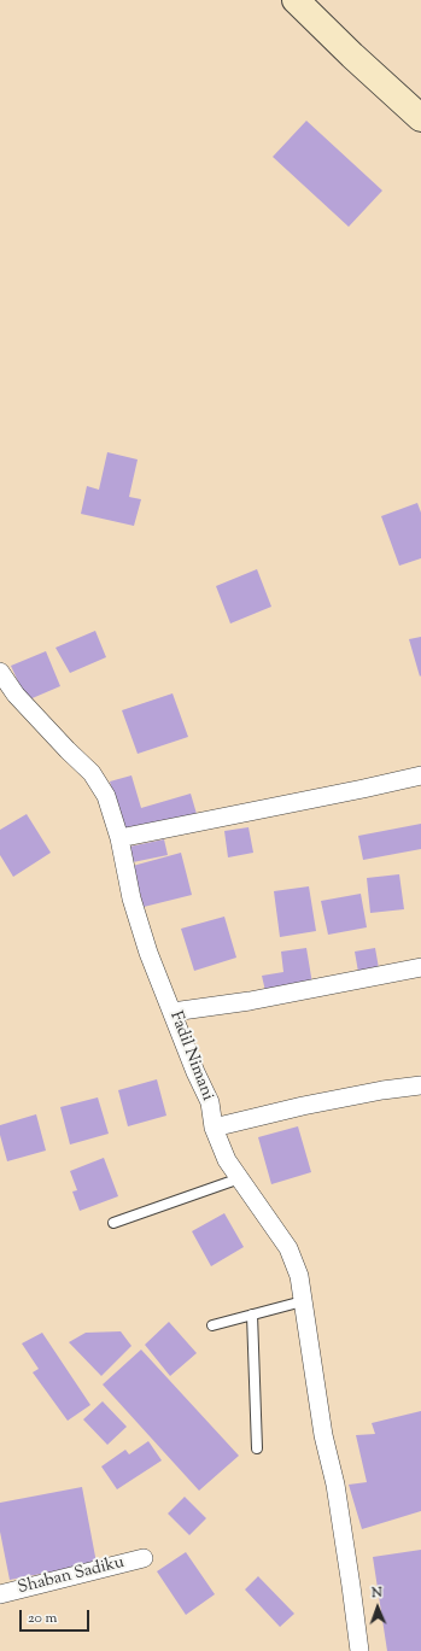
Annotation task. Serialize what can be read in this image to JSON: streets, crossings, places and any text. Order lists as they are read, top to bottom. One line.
{"streets":{"street":["Fadil Nimani","Shaban Sadiku"]},"scale_bar":"20 m","north":"top"}
